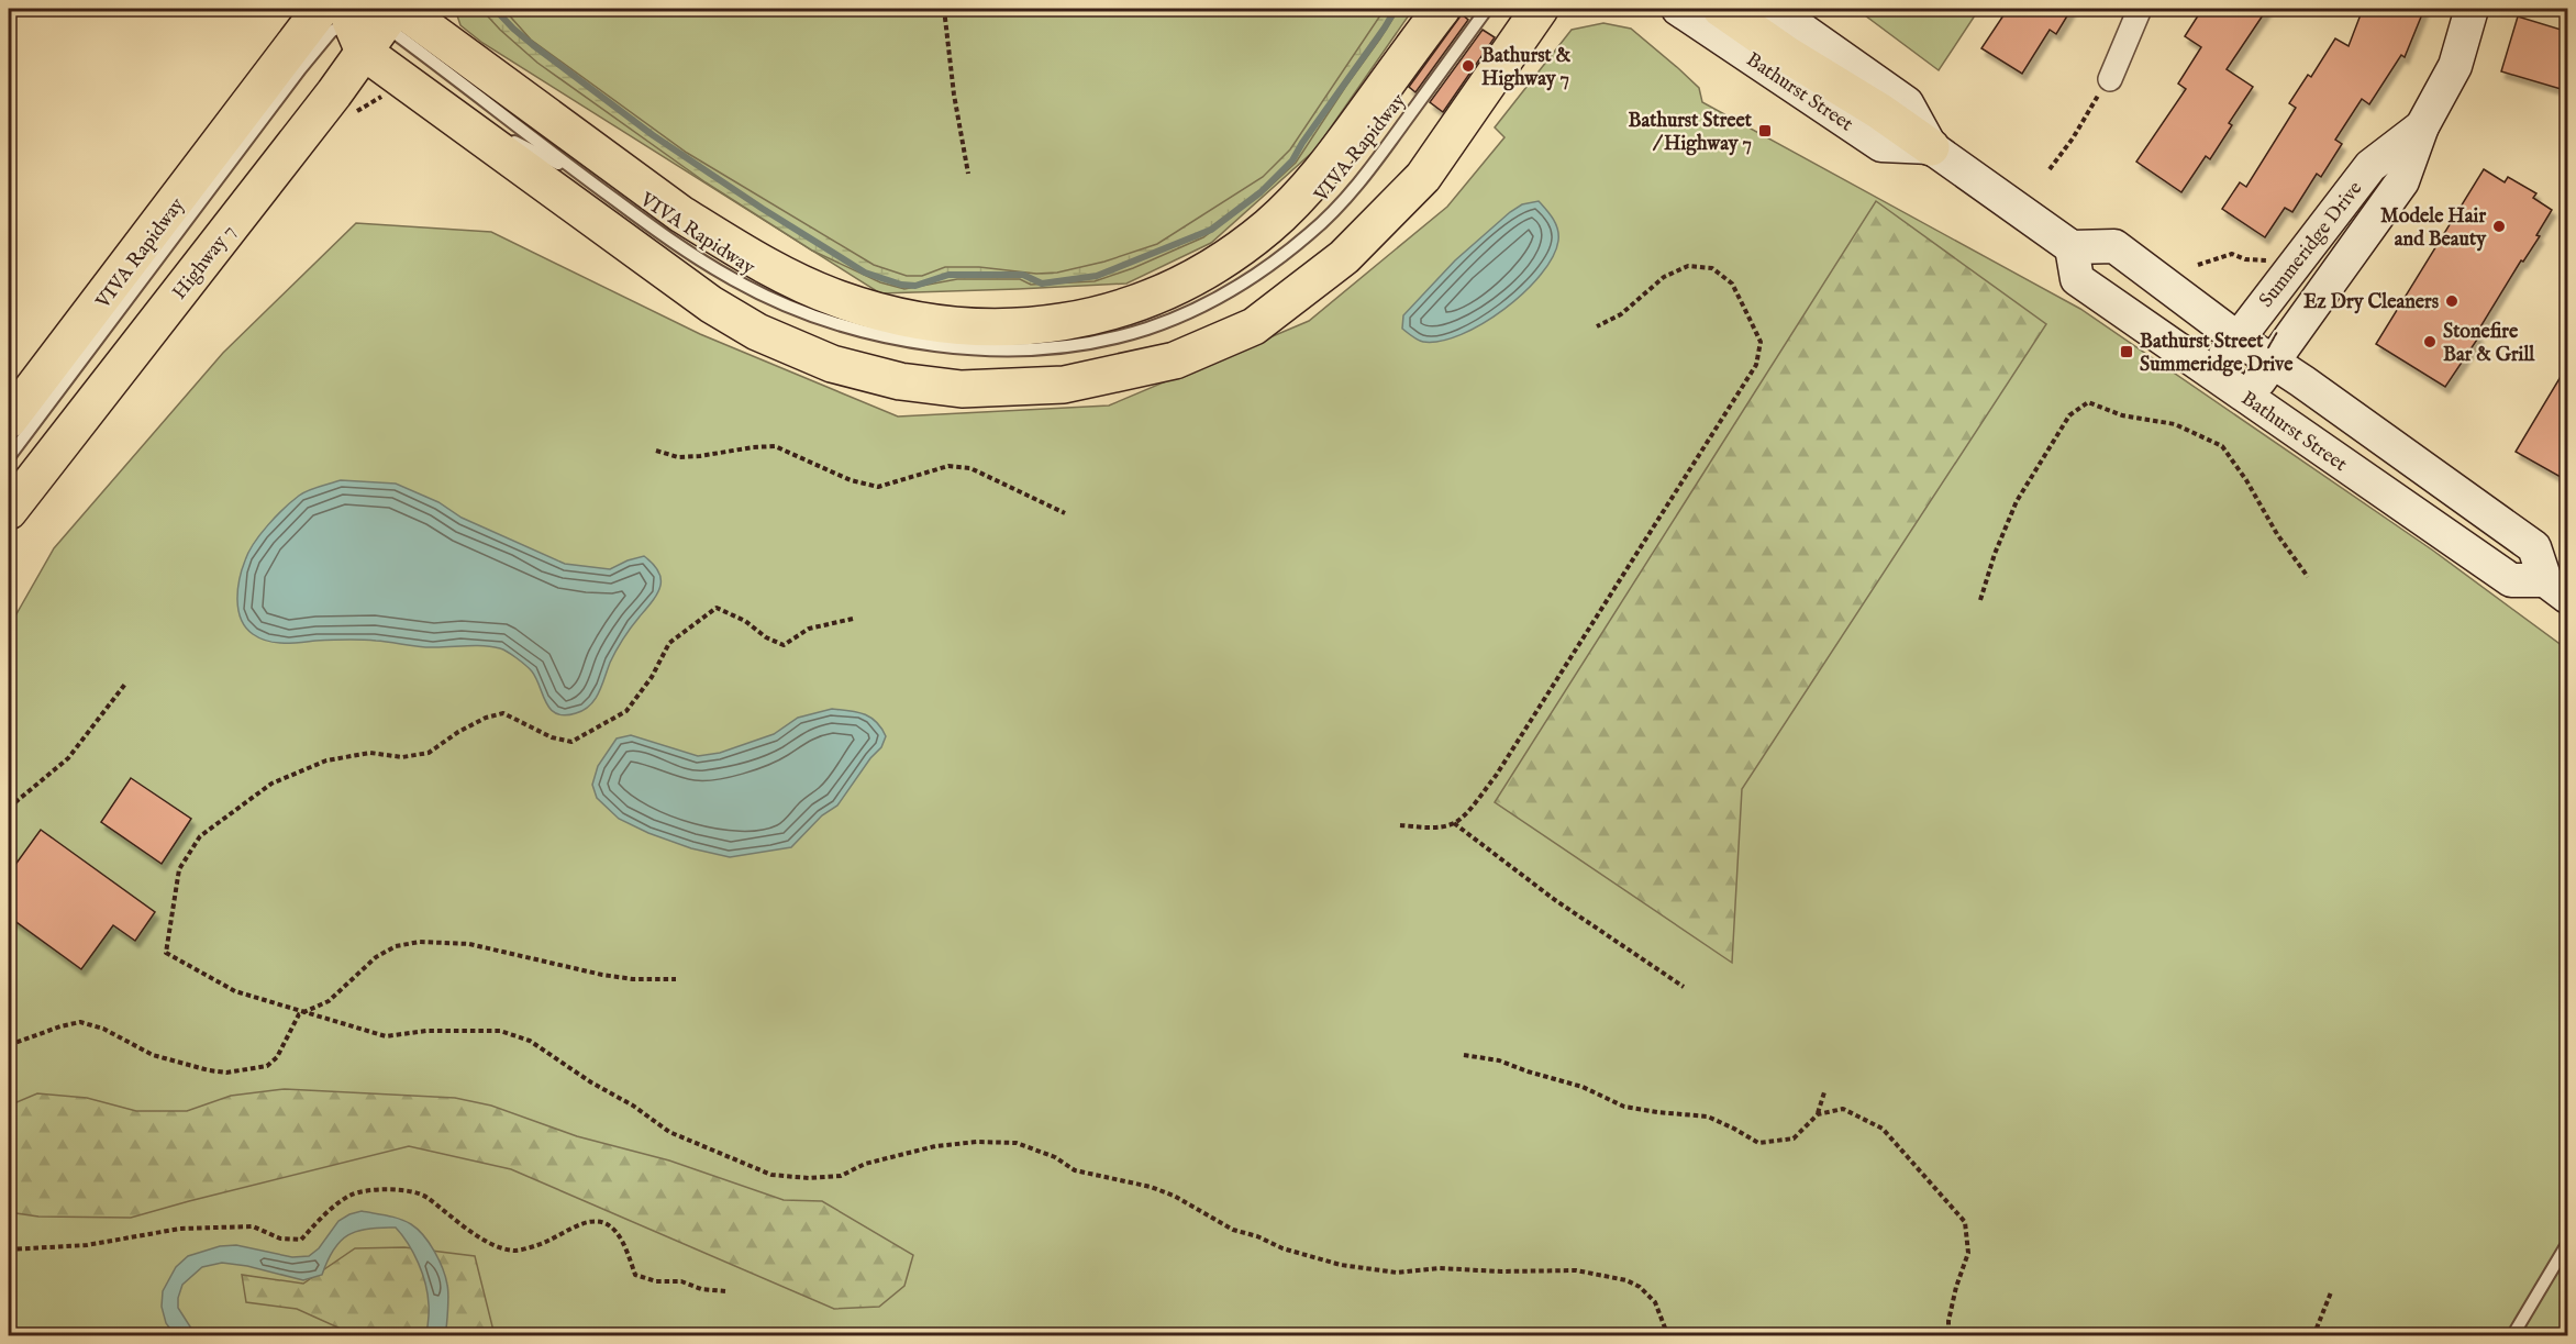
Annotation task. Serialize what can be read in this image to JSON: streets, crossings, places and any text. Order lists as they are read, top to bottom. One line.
{"streets":{"main road":["Bathurst Street","Summeridge Drive","Highway 7"],"lane":["VIVA Rapidway"]},"crossings":[["Bathurst Street","Summeridge Drive"],["VIVA Rapidway","Highway 7"]],"places":{"other":["Bathurst & Highway 7","Modele Hair and Beauty","Ez Dry Cleaners","Stonefire Bar & Grill"],"transit":["Bathurst Street / Highway 7","Bathurst Street / Summeridge Drive"]}}
